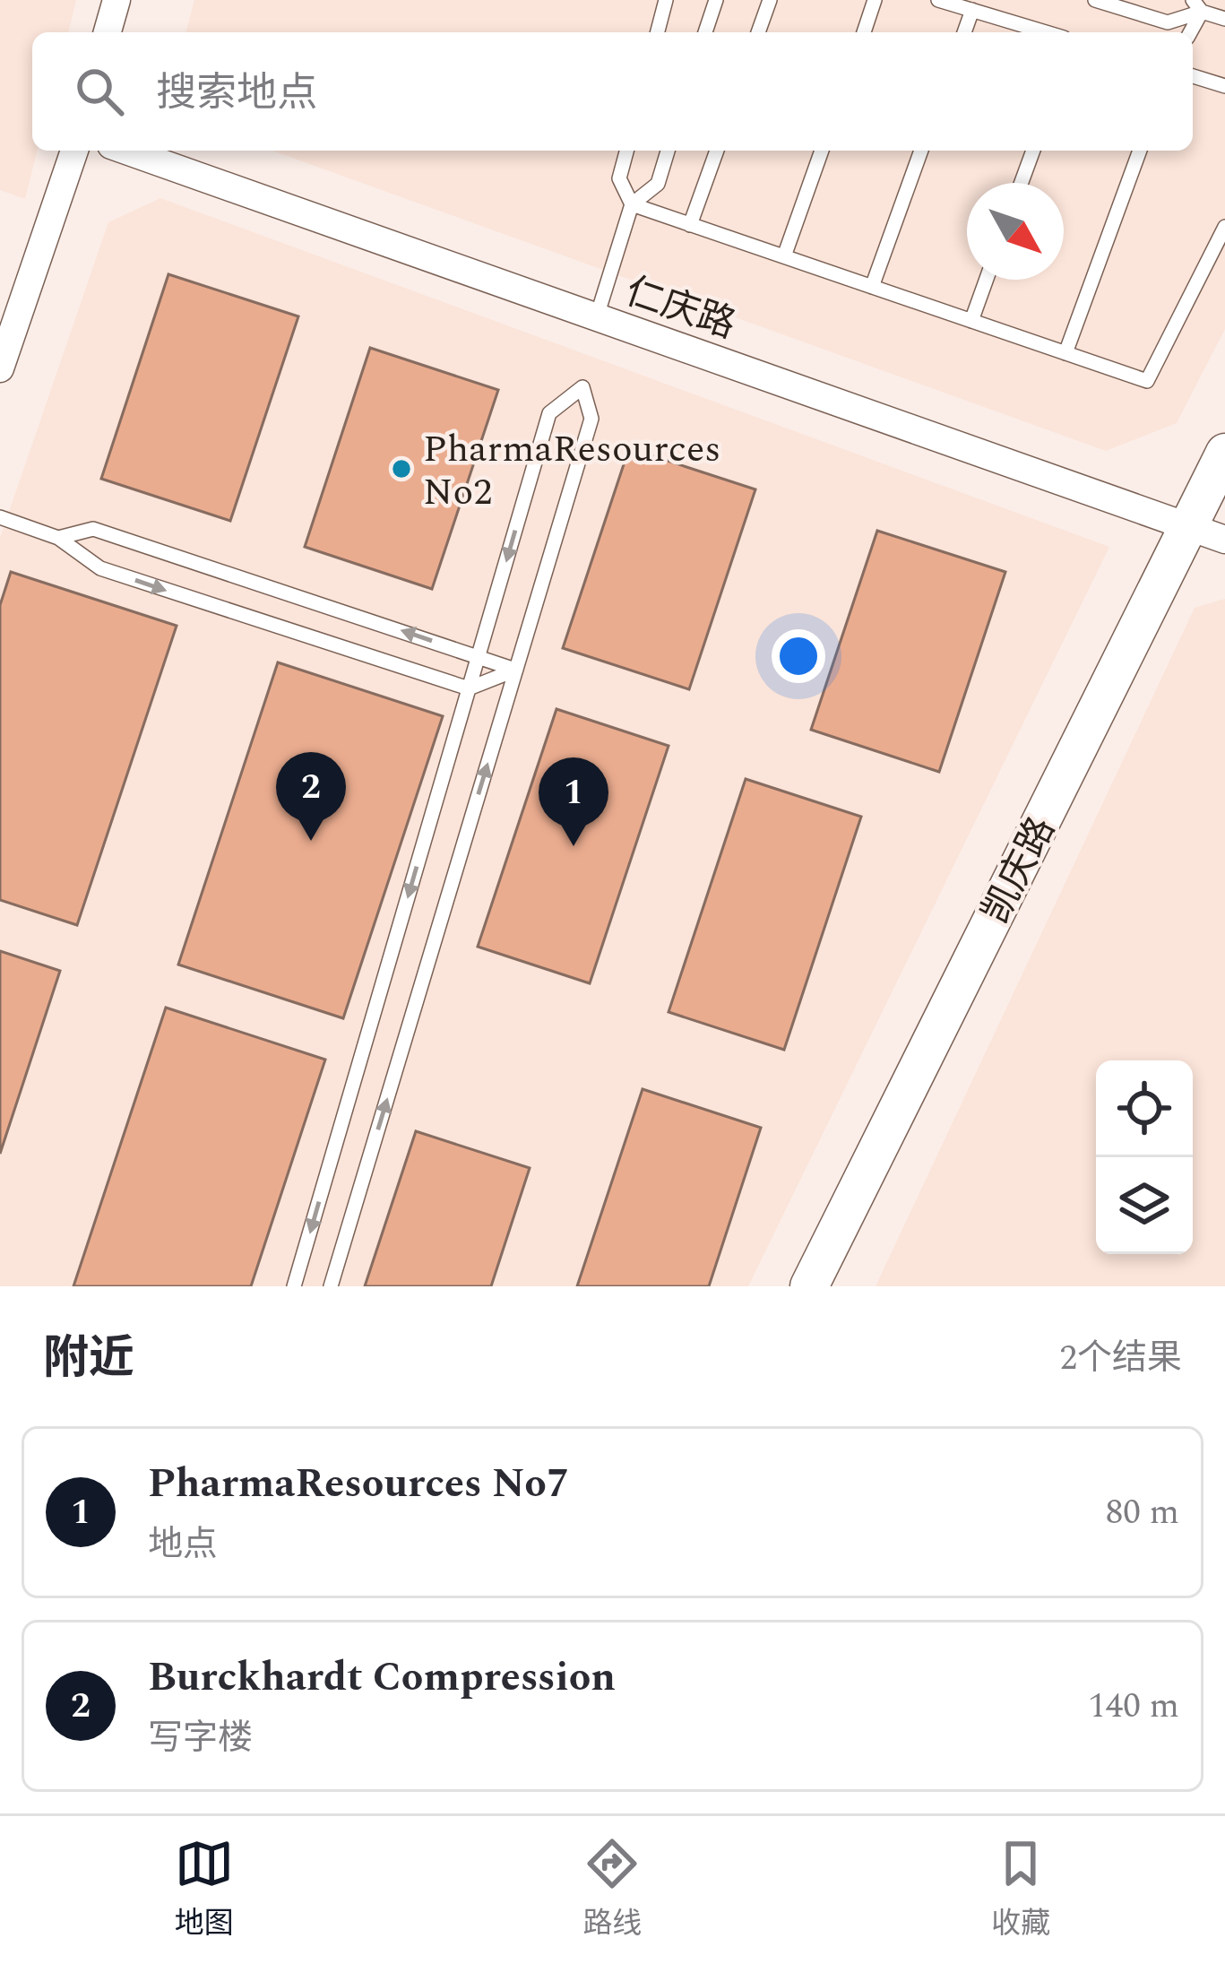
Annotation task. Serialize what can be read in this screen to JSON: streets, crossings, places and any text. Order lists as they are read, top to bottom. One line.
{"streets":{"street":["仁庆路","凯庆路"]},"crossings":[["仁庆路","凯庆路"]],"places":["PharmaResources No2"],"north":"bottom right","page":{"search":"搜索地点","pins":["2","1"],"heading":["附近","2个结果"],"list":[{"mark":"1","name":"PharmaResources No7","note":"地点","value":"80 m"},{"mark":"2","name":"Burckhardt Compression","note":"写字楼","value":"140 m"}],"nav":["地图","路线","收藏"]}}
